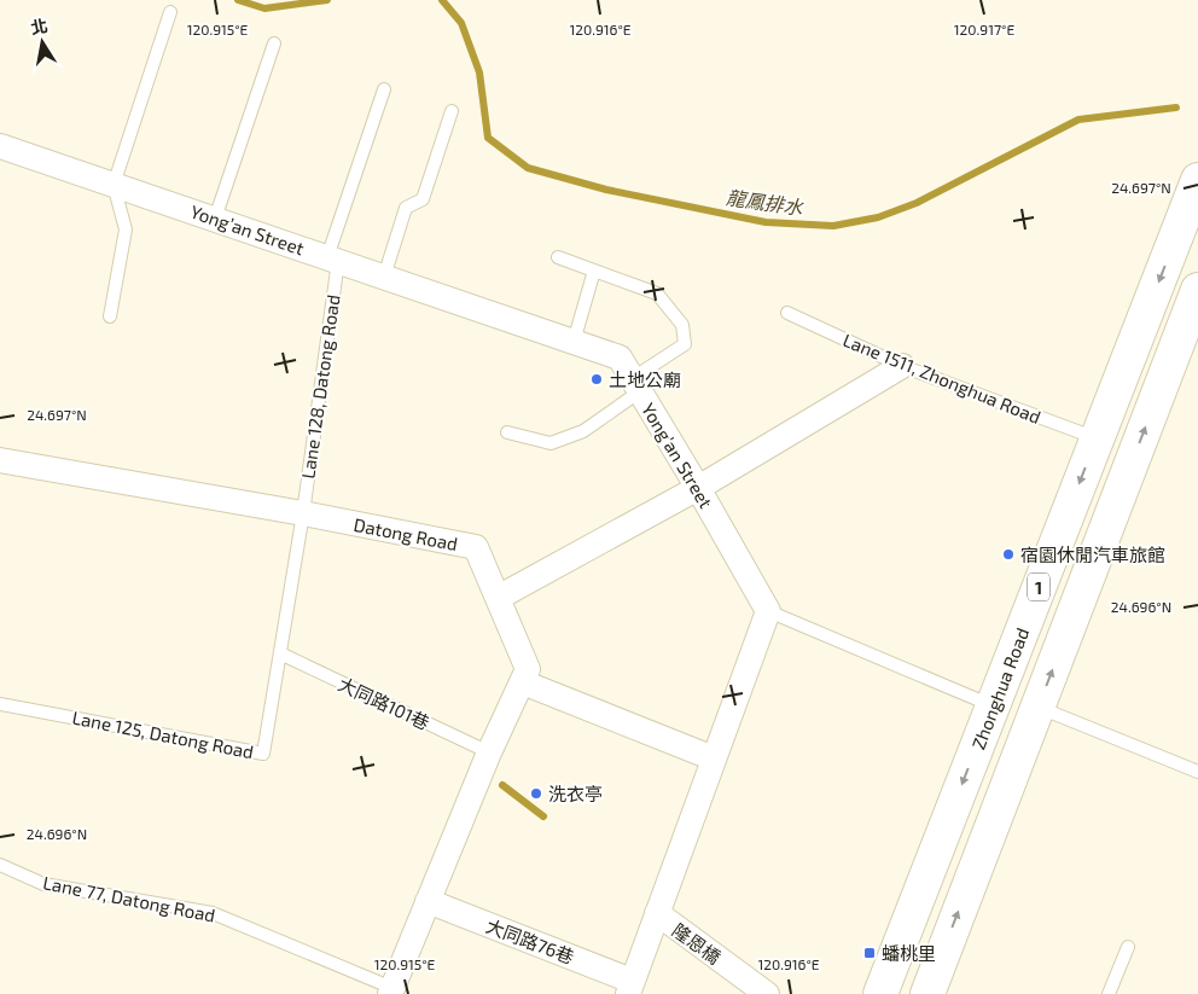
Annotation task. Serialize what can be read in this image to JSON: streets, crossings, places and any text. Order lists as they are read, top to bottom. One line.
{"streets":{"main road":["1","Zhonghua Road"],"street":["Yong’an Street","Datong Road","大同路76巷","隆恩橋"],"lane":["Lane 1511, Zhonghua Road","Lane 128, Datong Road","大同路101巷","Lane 125, Datong Road","Lane 77, Datong Road"]},"crossings":[["Yong’an Street","Lane 128, Datong Road"],["Lane 1511, Zhonghua Road","Zhonghua Road"],["Lane 128, Datong Road","Datong Road"],["Lane 128, Datong Road","Lane 125, Datong Road"],["Datong Road","大同路101巷"],["Datong Road","Lane 125, Datong Road"],["Datong Road","Lane 77, Datong Road"],["Datong Road","大同路76巷"],["大同路101巷","Lane 125, Datong Road"]],"water":["龍鳳排水"],"places":{"other":["土地公廟","宿園休閒汽車旅館","洗衣亭"],"transit":["蟠桃里"]},"north":"top","coordinates":["120.915°E","120.917°E","120.916°E","24.697°N","24.696°N"]}
